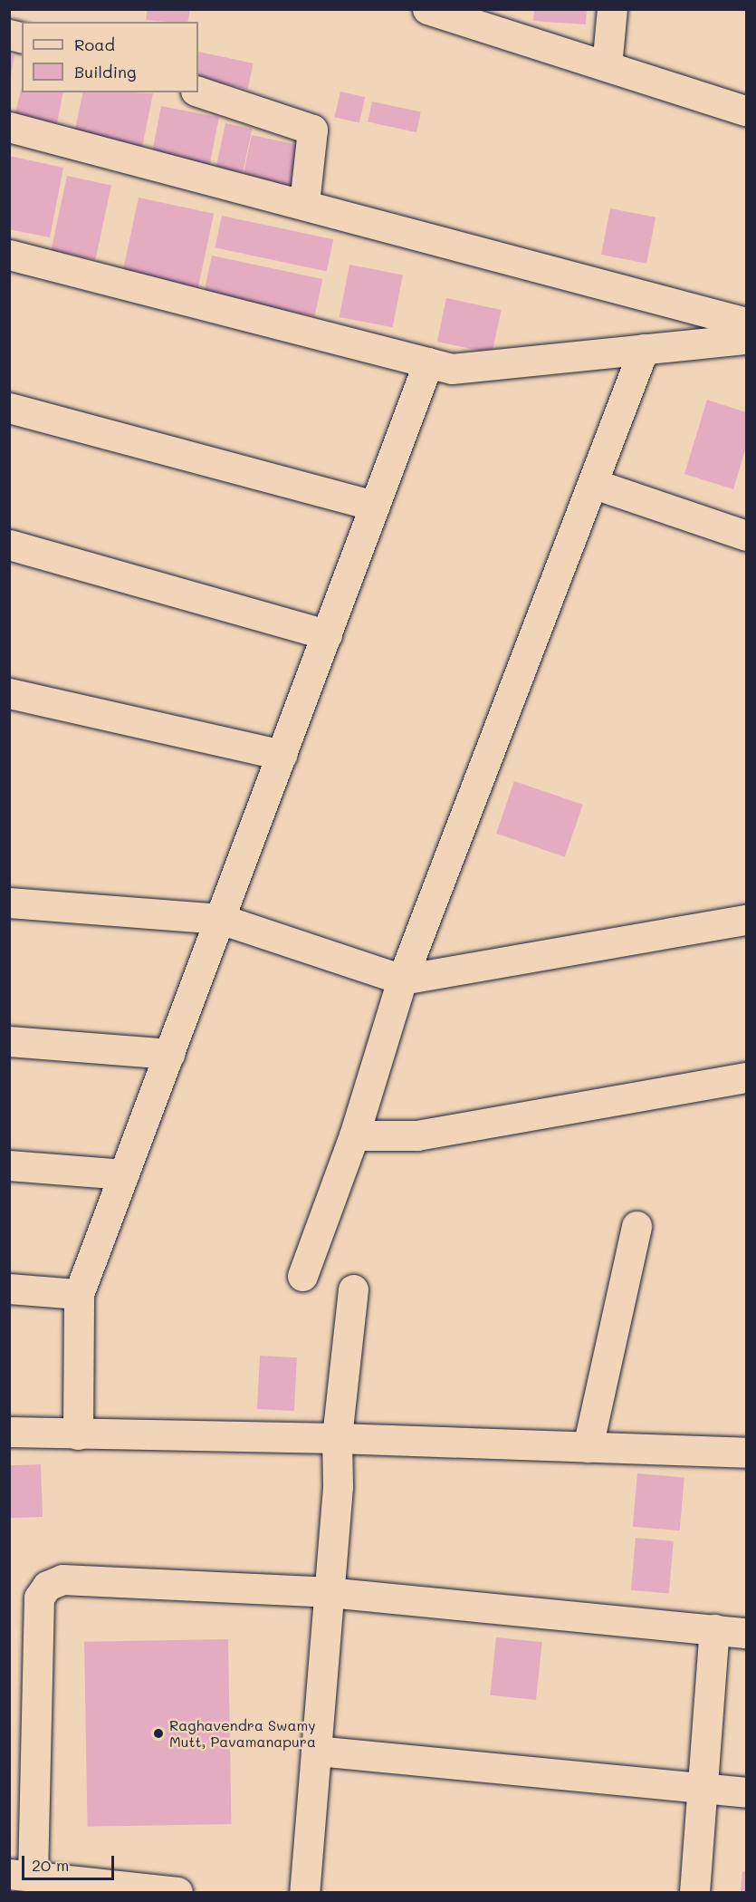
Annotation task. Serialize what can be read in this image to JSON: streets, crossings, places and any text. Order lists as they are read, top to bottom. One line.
{"places":["Raghavendra Swamy Mutt, Pavamanapura"],"legend":["Road","Building"],"scale_bar":"20 m"}
